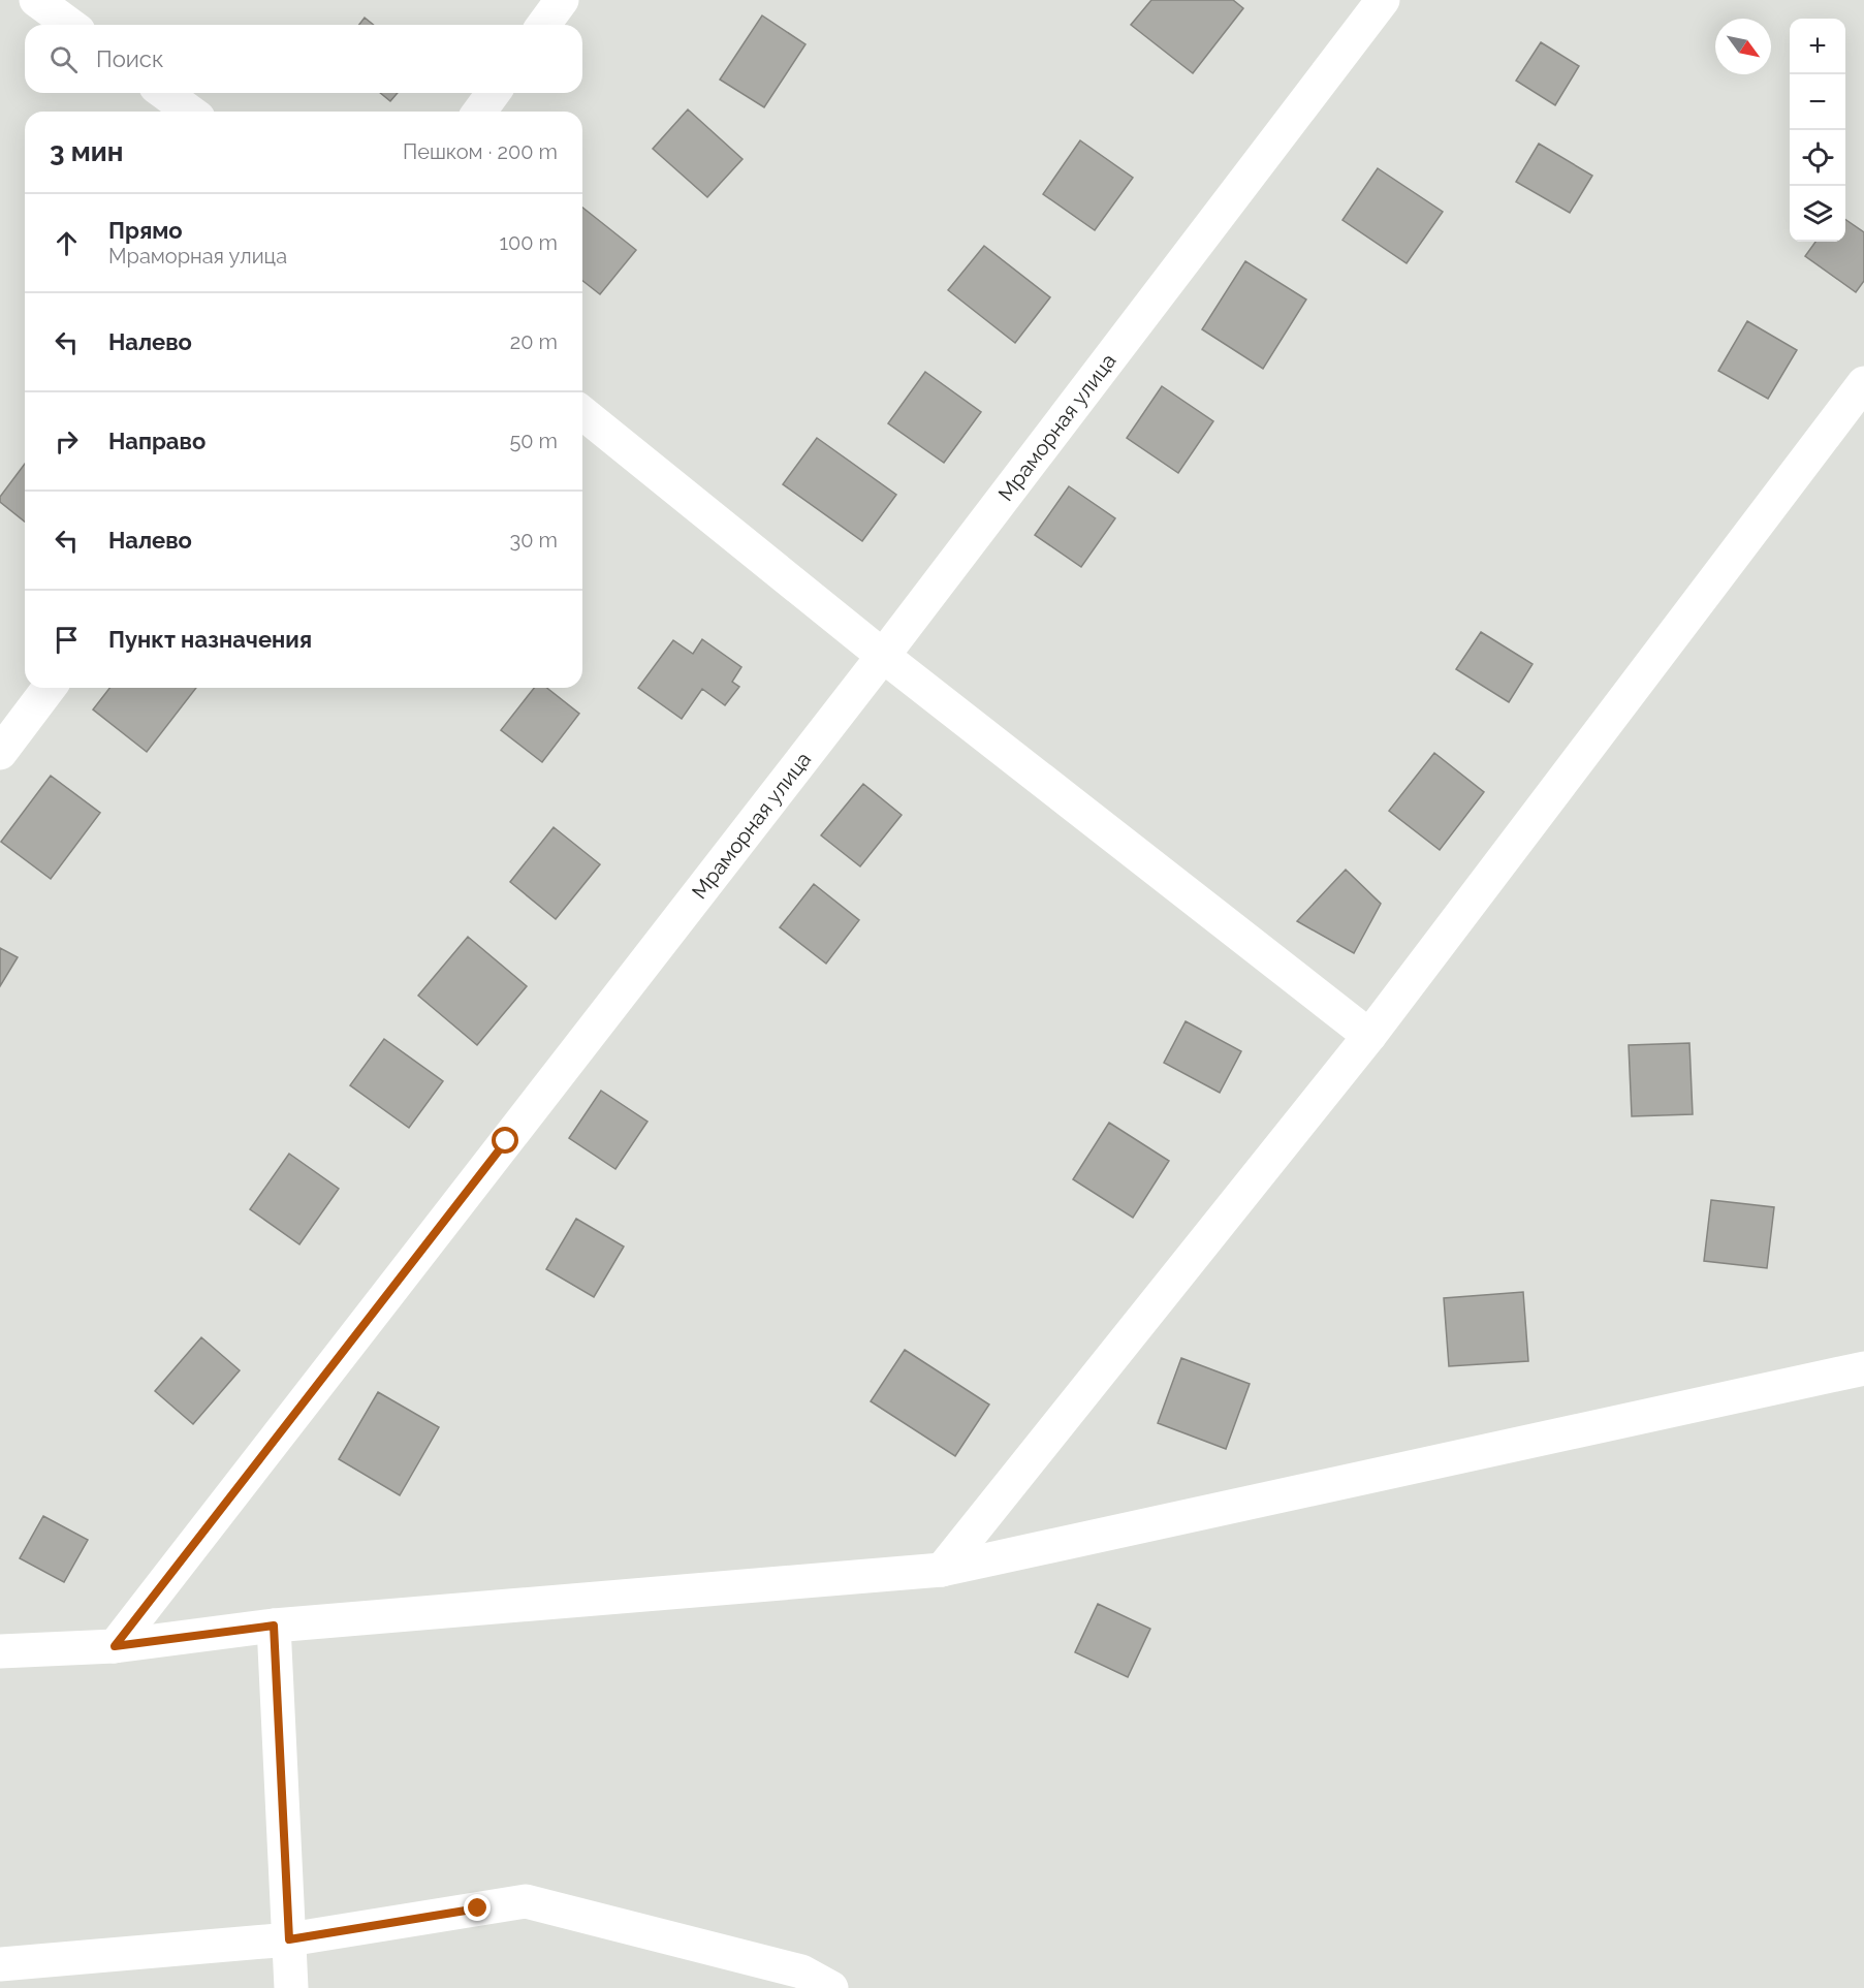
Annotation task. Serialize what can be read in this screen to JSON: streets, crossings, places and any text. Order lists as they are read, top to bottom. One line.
{"streets":{"street":["Мраморная улица"]},"north":"bottom right","page":{"map_buttons":["+","−"],"search":"Поиск","heading":["3 мин","Пешком · 200 m"],"list":[["Прямо","Мраморная улица","100 m"],["Налево","20 m"],["Направо","50 m"],["Налево","30 m"],"Пункт назначения"]}}
